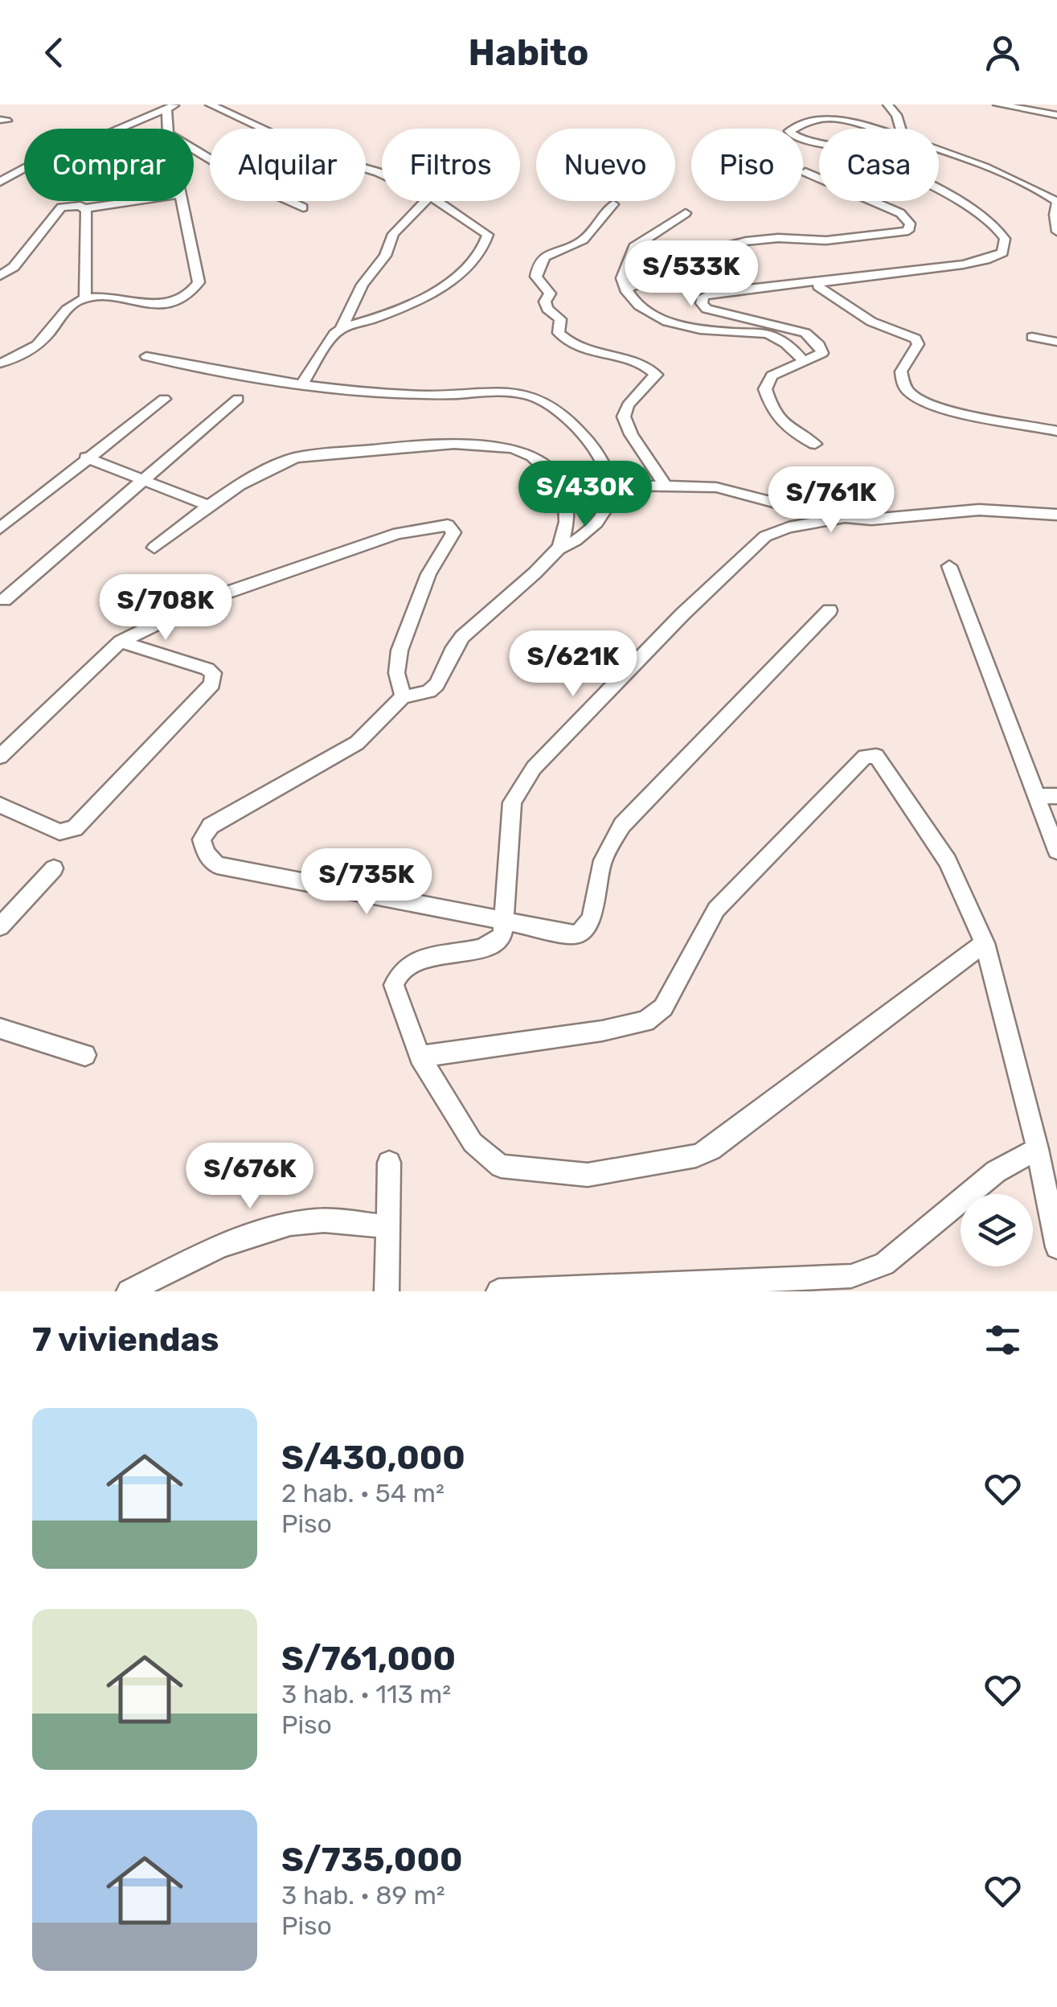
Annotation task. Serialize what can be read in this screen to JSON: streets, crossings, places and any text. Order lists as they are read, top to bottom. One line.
{"page":{"header":"Habito","chip":["Comprar","Alquilar","Filtros","Nuevo","Piso","Casa"],"price":["S/533K","S/430K","S/761K","S/708K","S/621K","S/735K","S/676K"],"heading":"7 viviendas","list":[{"name":"S/430,000","note":"2 hab. · 54 m² · Piso"},{"name":"S/761,000","note":"3 hab. · 113 m² · Piso"},{"name":"S/735,000","note":"3 hab. · 89 m² · Piso"}]}}
